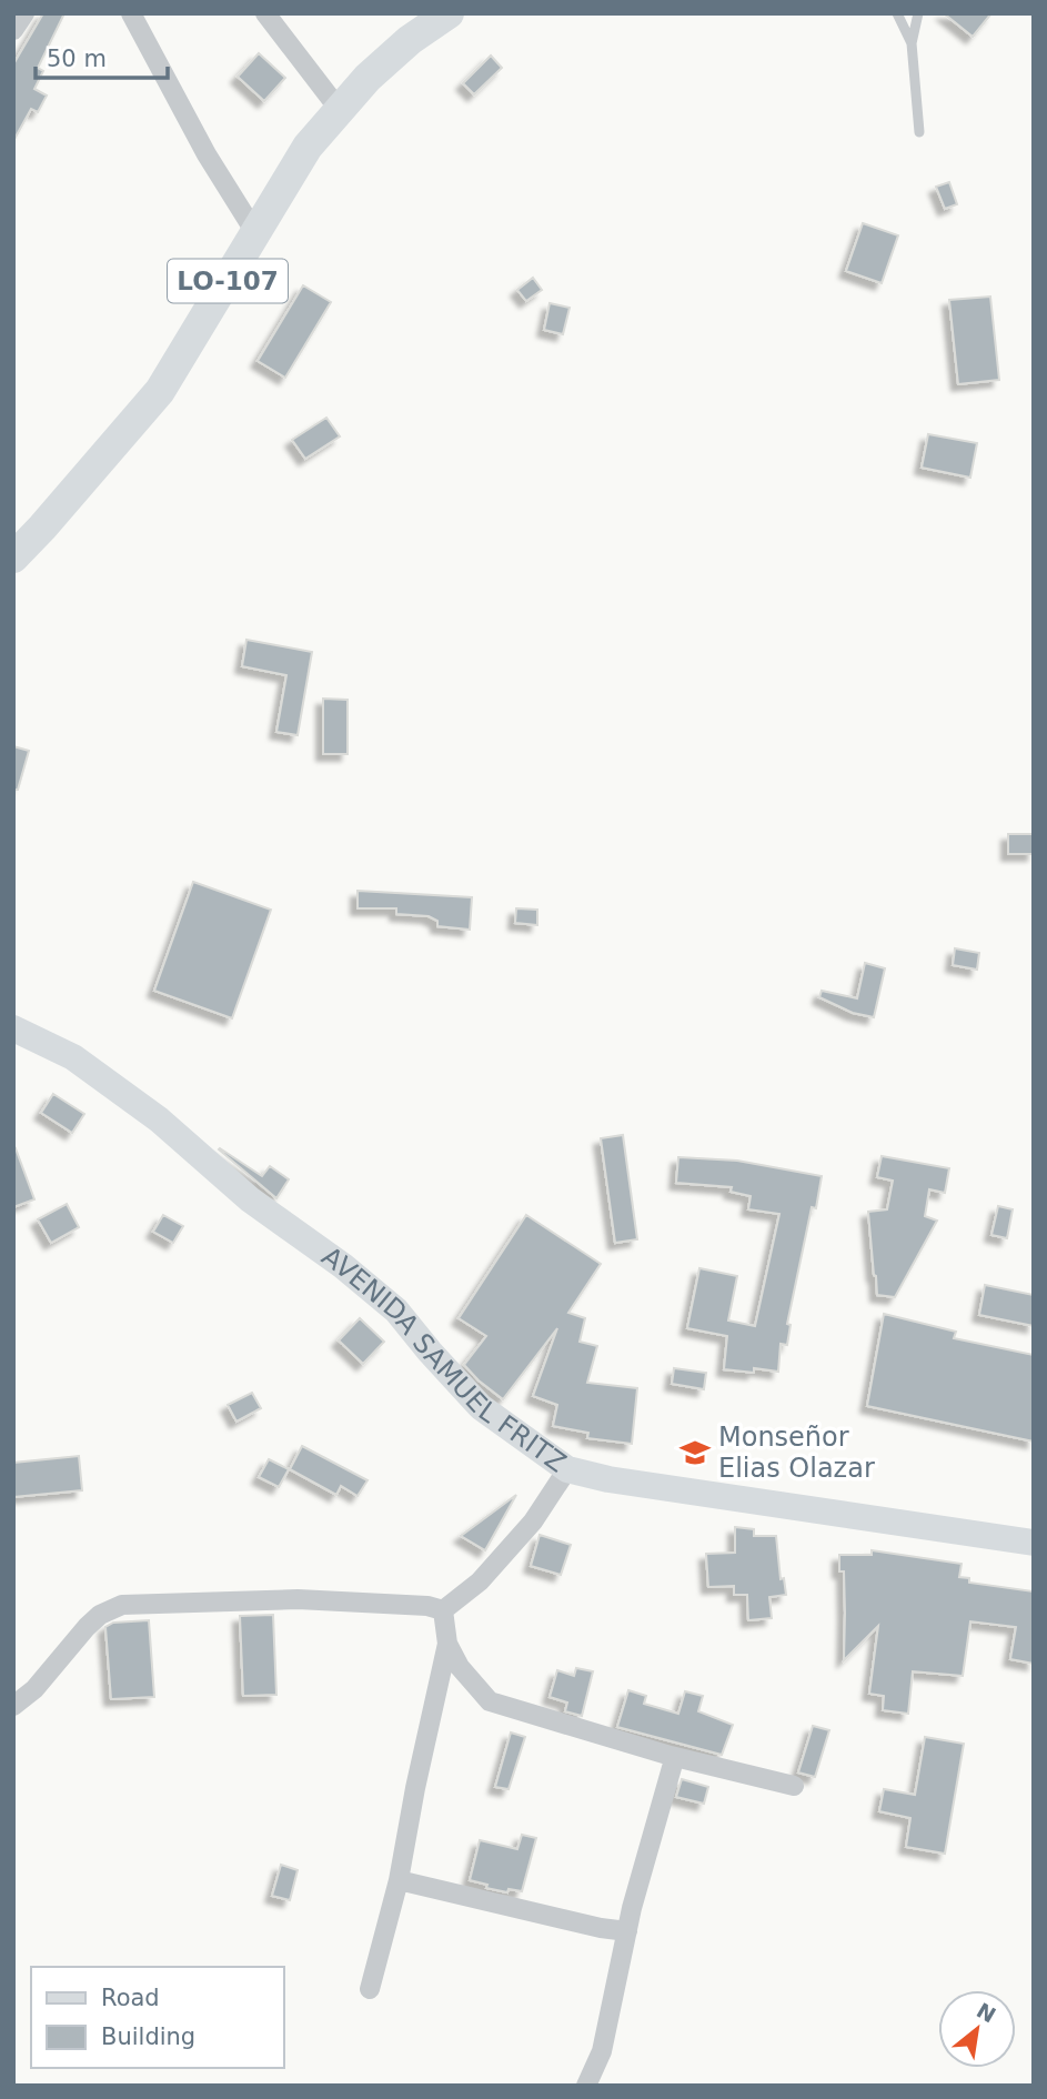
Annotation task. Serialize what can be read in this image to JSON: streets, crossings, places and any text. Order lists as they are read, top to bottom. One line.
{"streets":{"main road":["LO-107"],"street":["AVENIDA SAMUEL FRITZ"]},"places":{"school or university":["Monseñor Elias Olazar"]},"legend":["Road","Building"],"scale_bar":"50 m","north":"top right"}
